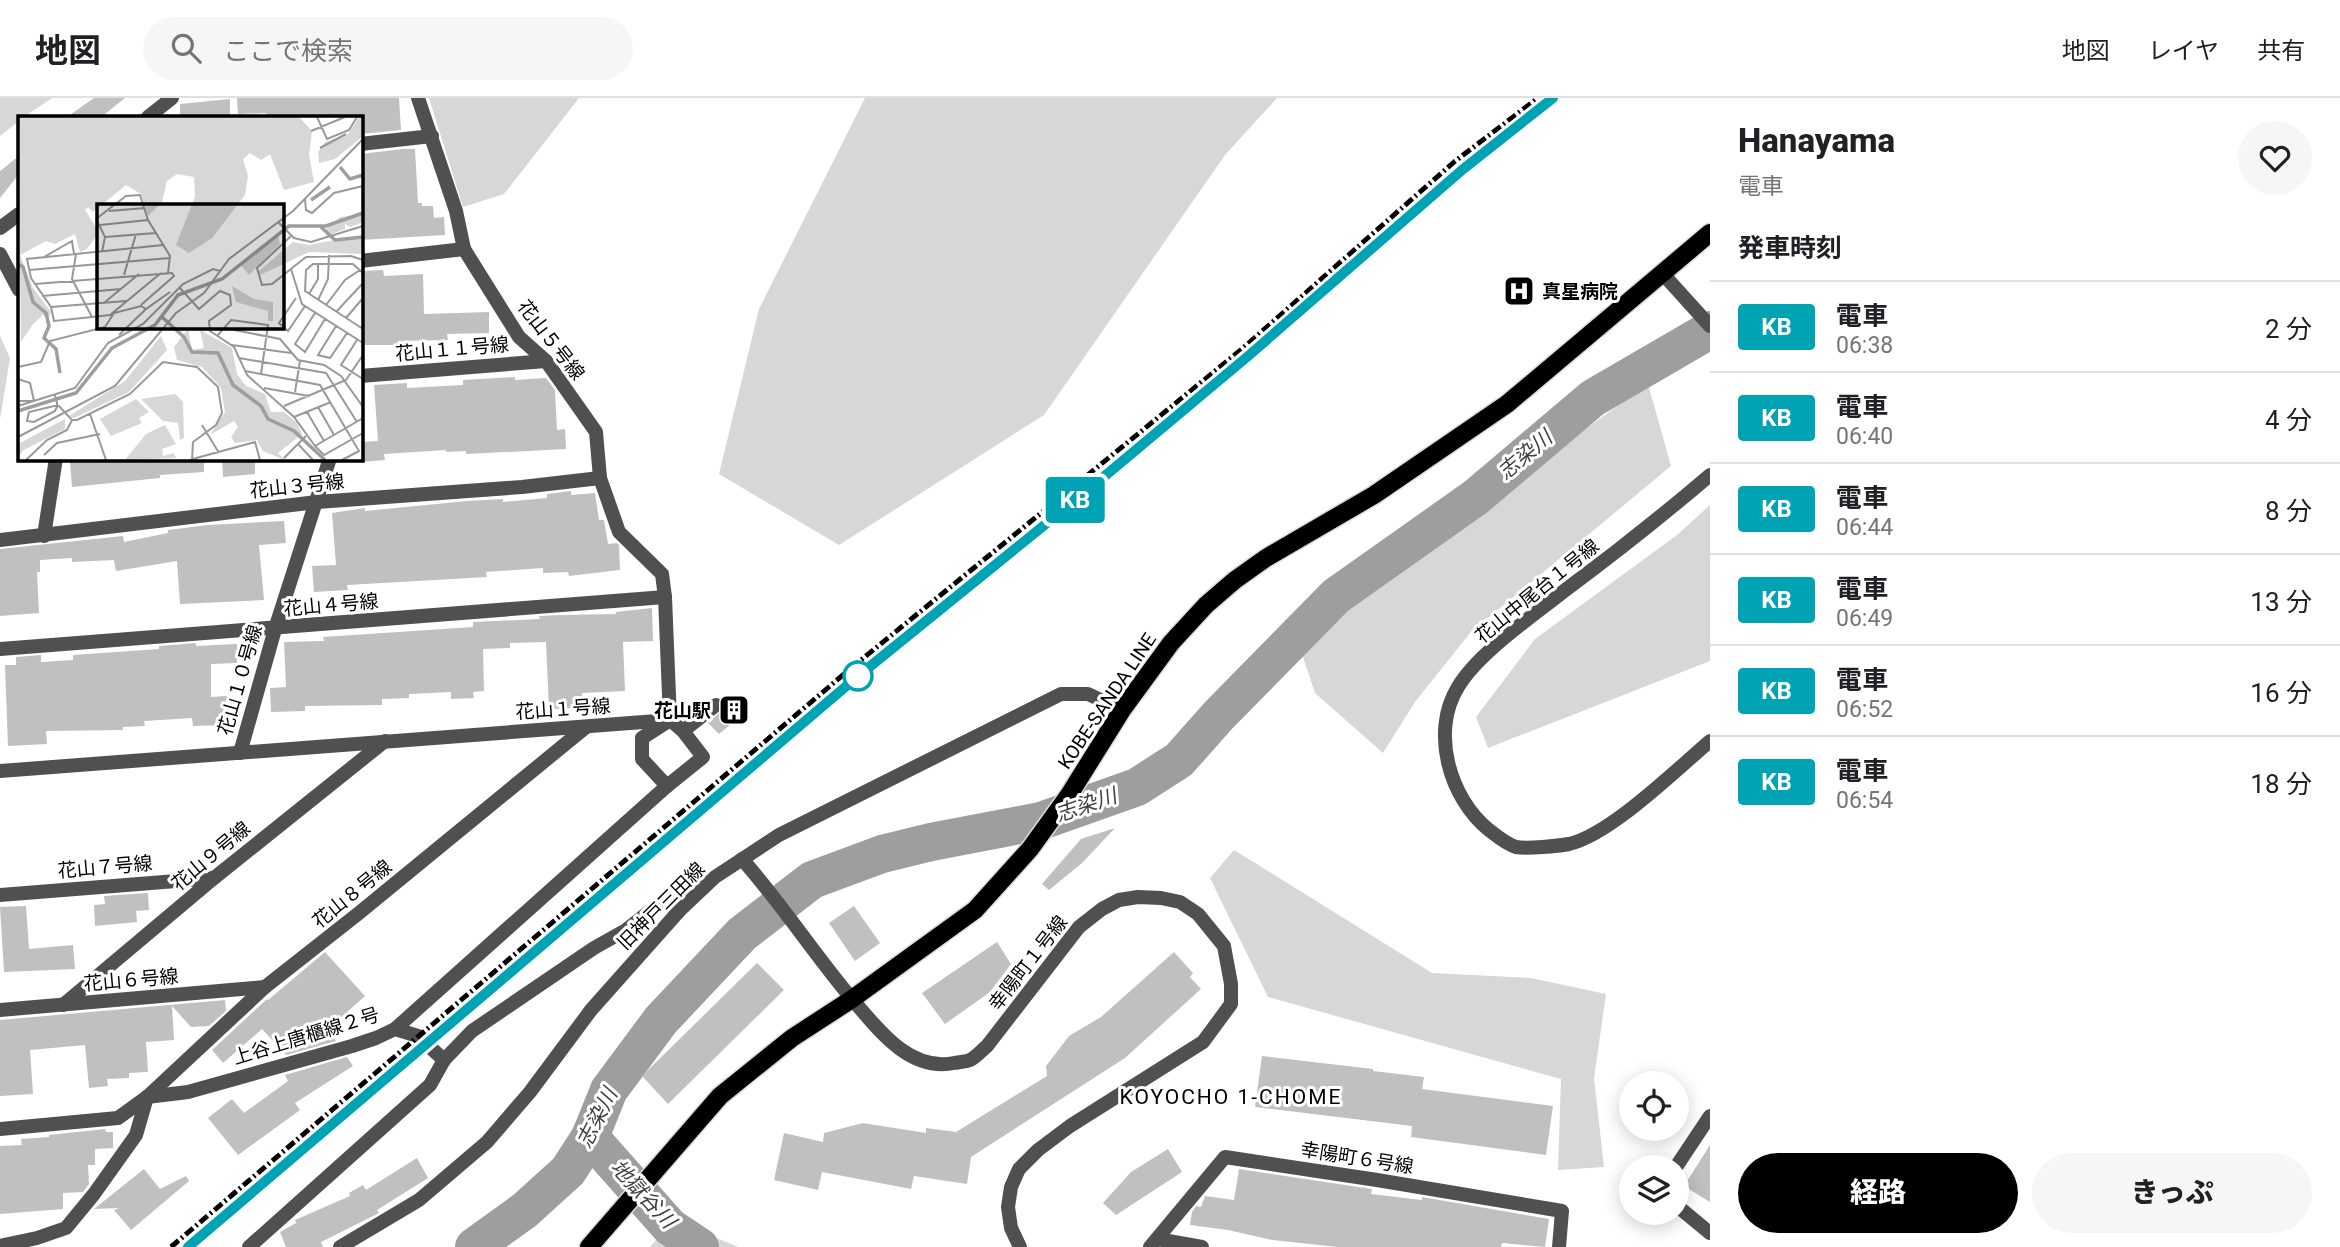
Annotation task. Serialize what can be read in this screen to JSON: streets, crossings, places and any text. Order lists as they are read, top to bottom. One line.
{"streets":{"main road":["KOBE-SANDA LINE"],"street":["花山５号線","花山１１号線","花山３号線","花山中尾台１号線","花山４号線","花山１０号線","花山１号線","花山９号線","花山７号線","花山８号線","旧神戸三田線","幸陽町１号線","花山６号線","上谷上唐櫃線２号","幸陽町６号線"]},"crossings":[["花山５号線","花山１１号線"],["花山５号線","花山３号線"],["花山５号線","花山４号線"],["花山５号線","花山１号線"],["花山３号線","花山１０号線"],["花山４号線","花山１０号線"],["花山１０号線","花山１号線"],["KOBE-SANDA LINE","旧神戸三田線"],["KOBE-SANDA LINE","幸陽町１号線"],["花山１号線","花山９号線"],["花山１号線","花山８号線"],["花山９号線","花山７号線"],["花山９号線","花山６号線"],["花山８号線","花山６号線"],["花山８号線","上谷上唐櫃線２号"],["旧神戸三田線","幸陽町１号線"]],"districts":["KOYOCHO 1-CHOME"],"water":["志染川","地獄谷川"],"places":{"hospital":["真星病院"],"building":["花山駅"]},"page":{"header":"地図","search":"ここで検索","nav":["地図","レイヤ","共有"],"on_map":"KB","heading":[["Hanayama","電車"],"発車時刻"],"list":[{"mark":"KB","name":"電車","note":"06:38","value":"2 分"},{"mark":"KB","name":"電車","note":"06:40","value":"4 分"},{"mark":"KB","name":"電車","note":"06:44","value":"8 分"},{"mark":"KB","name":"電車","note":"06:49","value":"13 分"},{"mark":"KB","name":"電車","note":"06:52","value":"16 分"},{"mark":"KB","name":"電車","note":"06:54","value":"18 分"}],"buttons":["経路","きっぷ"]}}
